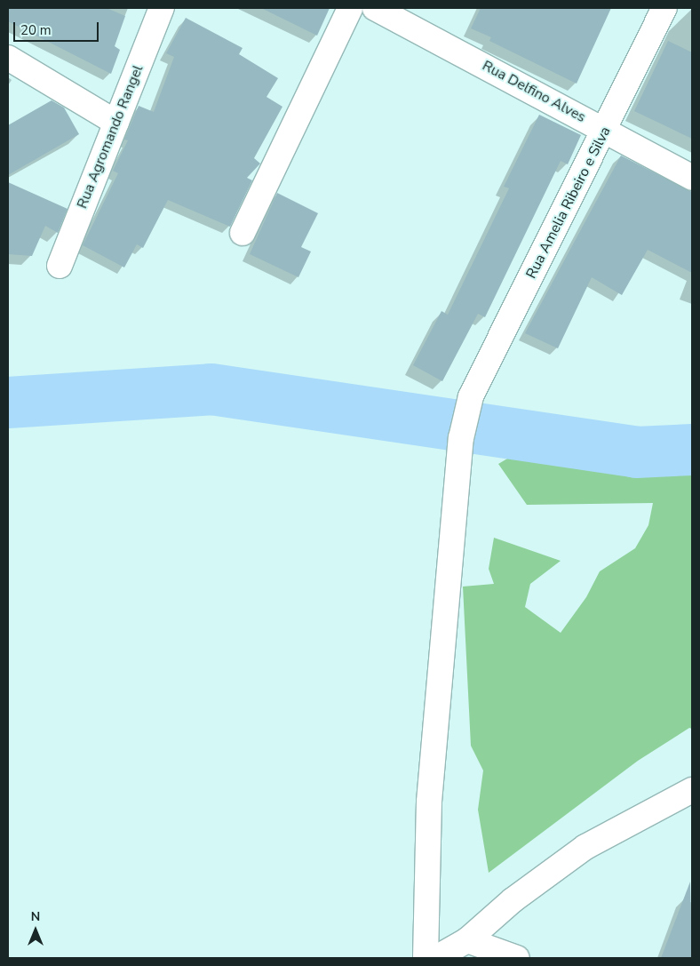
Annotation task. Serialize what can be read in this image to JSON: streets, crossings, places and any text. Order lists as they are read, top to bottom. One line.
{"streets":{"street":["Rua Delfino Alves","Rua Agromando Rangel","Rua Amelia Ribeiro e Silva"]},"crossings":[["Rua Delfino Alves","Rua Amelia Ribeiro e Silva"]],"scale_bar":"20 m","north":"top"}
